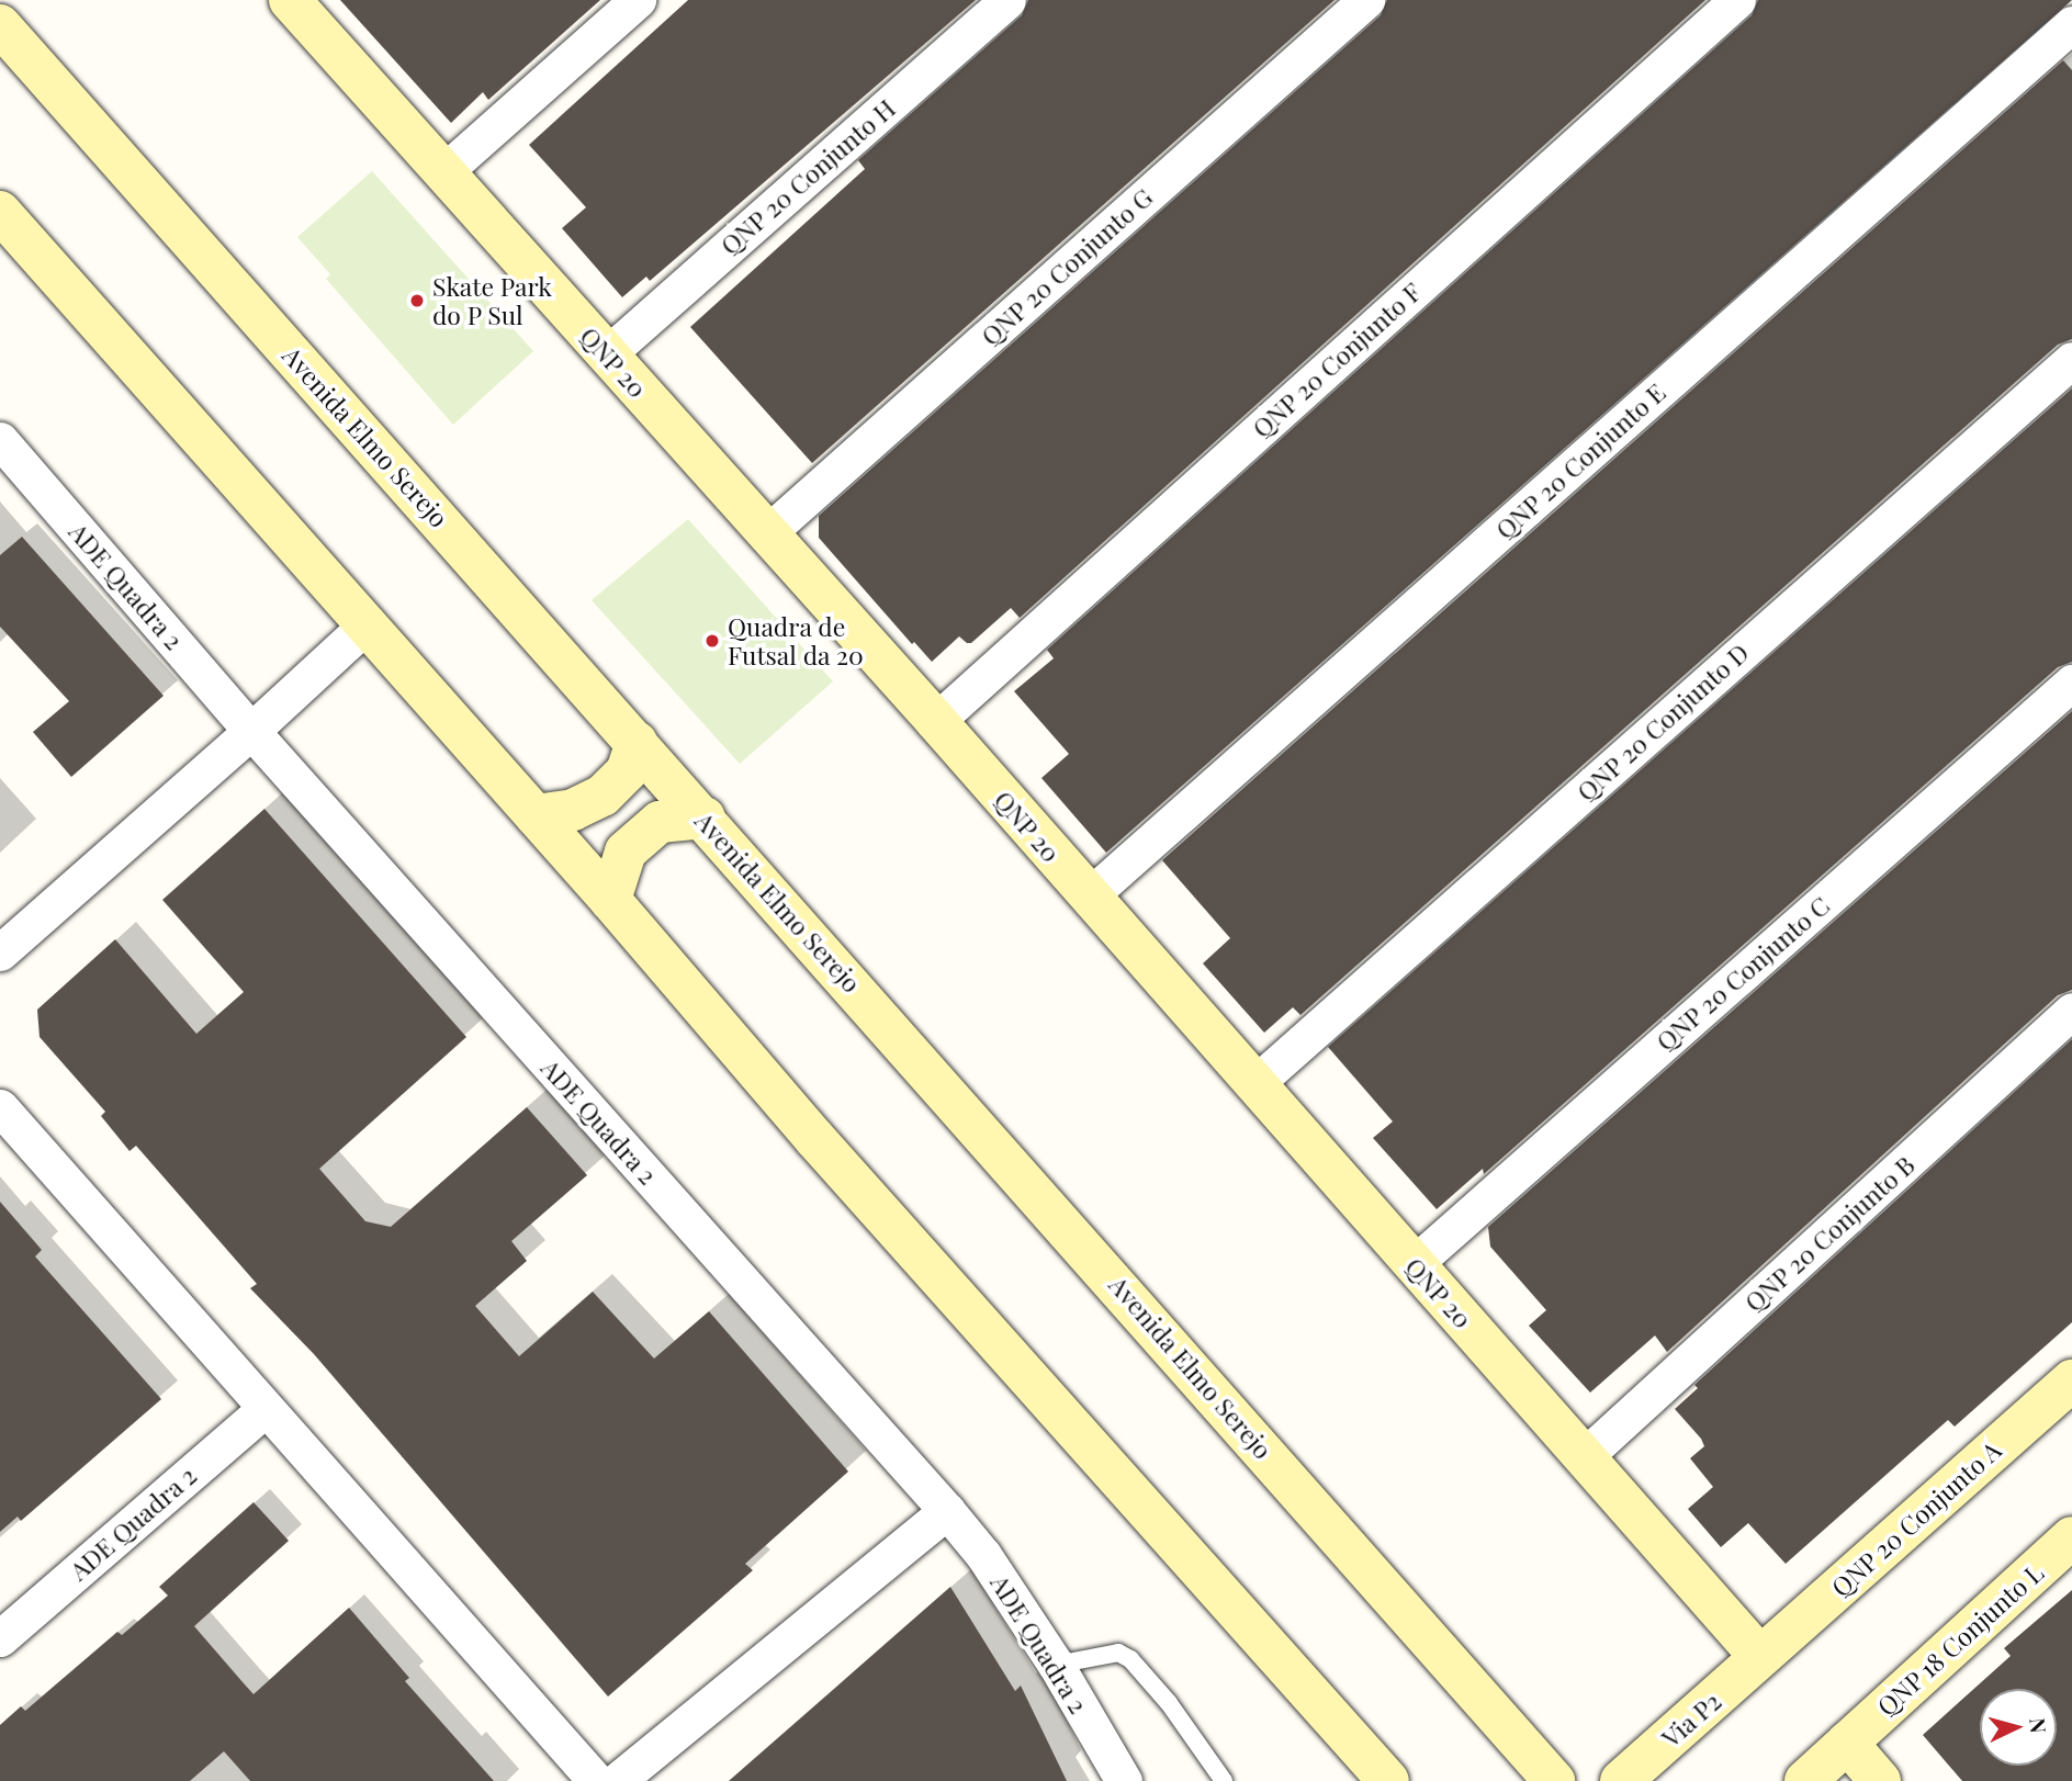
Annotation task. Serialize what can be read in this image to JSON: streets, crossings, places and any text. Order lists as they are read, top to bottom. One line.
{"streets":{"main road":["QNP 20","Avenida Elmo Serejo","QNP 20 Conjunto A","QNP 18 Conjunto L","Via P2"],"street":["QNP 20 Conjunto H","QNP 20 Conjunto G","QNP 20 Conjunto F","QNP 20 Conjunto E","ADE Quadra 2","QNP 20 Conjunto D","QNP 20 Conjunto C","QNP 20 Conjunto B"]},"crossings":[["QNP 20 Conjunto H","QNP 20"],["QNP 20 Conjunto G","QNP 20"],["QNP 20 Conjunto F","QNP 20"],["QNP 20","QNP 20 Conjunto E"],["QNP 20","QNP 20 Conjunto D"],["QNP 20","QNP 20 Conjunto C"],["QNP 20","QNP 20 Conjunto B"],["QNP 20","QNP 20 Conjunto A"],["QNP 20","Via P2"],["QNP 20 Conjunto A","Via P2"]],"places":["Skate Park do P Sul","Quadra de Futsal da 20"],"north":"right"}
